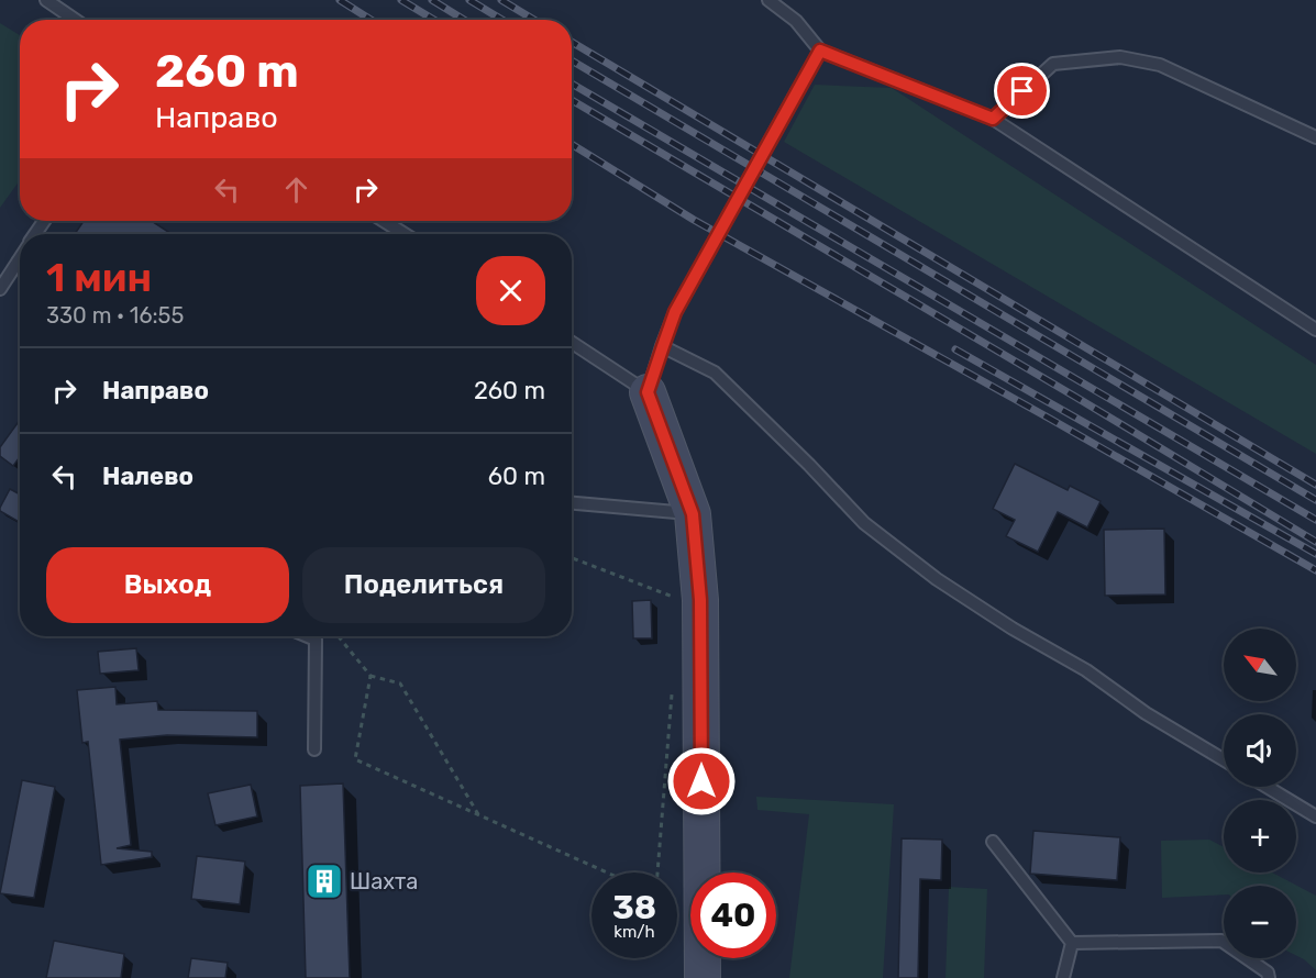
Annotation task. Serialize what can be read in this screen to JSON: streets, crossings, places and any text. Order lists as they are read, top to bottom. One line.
{"places":{"building":["Шахта"]},"north":"top left","page":{"turn":["260 m","Направо"],"heading":["1 мин","330 m · 16:55"],"list":[{"name":"Направо","value":"260 m"},{"name":"Налево","value":"60 m"}],"buttons":["Выход","Поделиться"],"map_buttons":["+","−"],"speed":"38 km/h","limit":"40"}}
